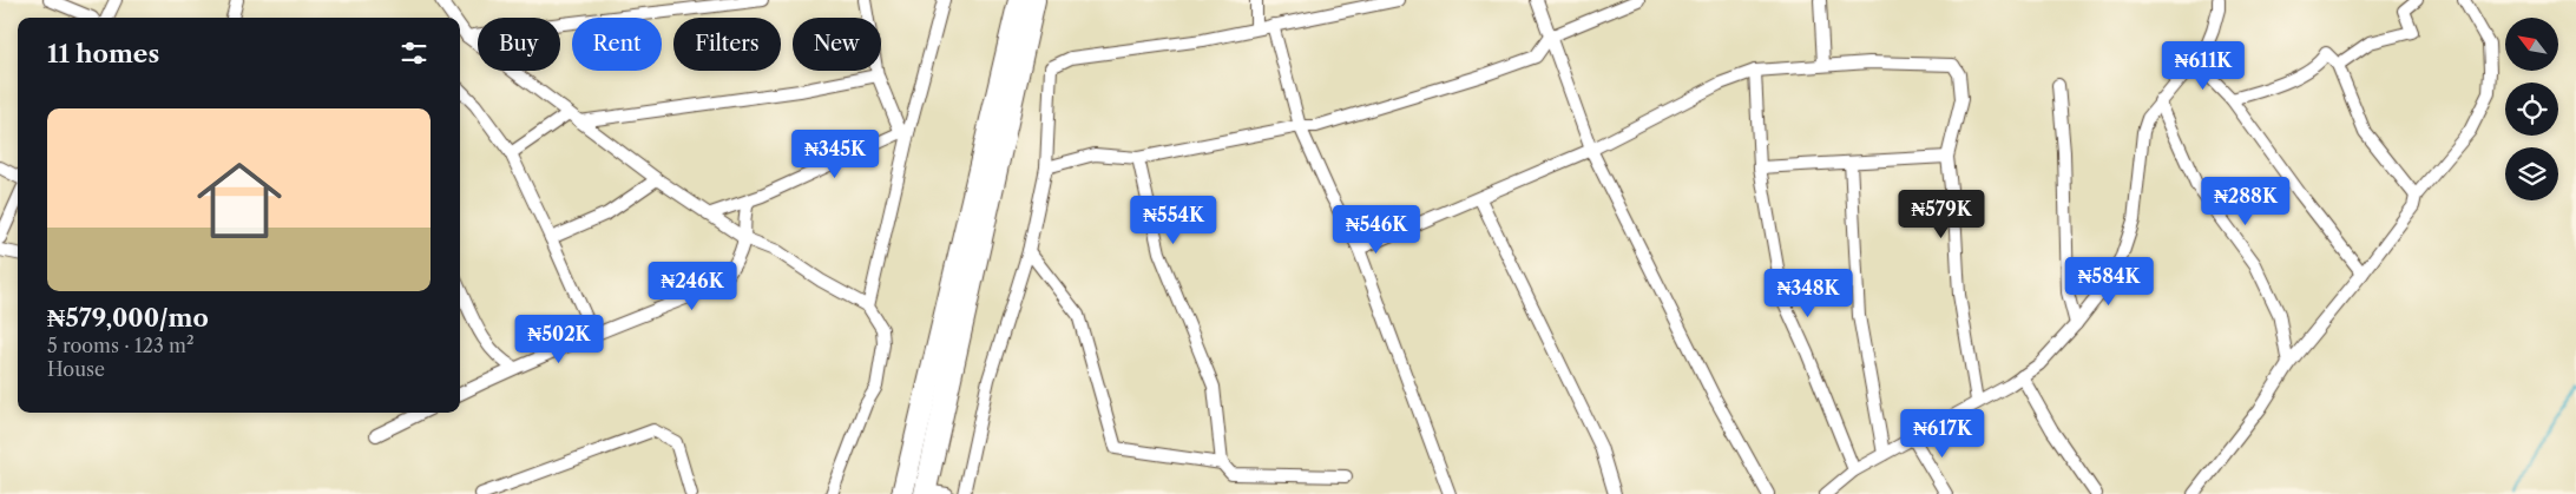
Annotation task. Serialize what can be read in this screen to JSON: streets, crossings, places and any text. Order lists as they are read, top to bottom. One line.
{"north":"top left","page":{"chip":["Buy","Rent","Filters","New"],"heading":"11 homes","price":["₦611K","₦345K","₦288K","₦579K","₦554K","₦546K","₦584K","₦246K","₦348K","₦502K","₦617K"],"list":[{"name":"₦579,000/mo","note":"5 rooms · 123 m² · House"}]}}
